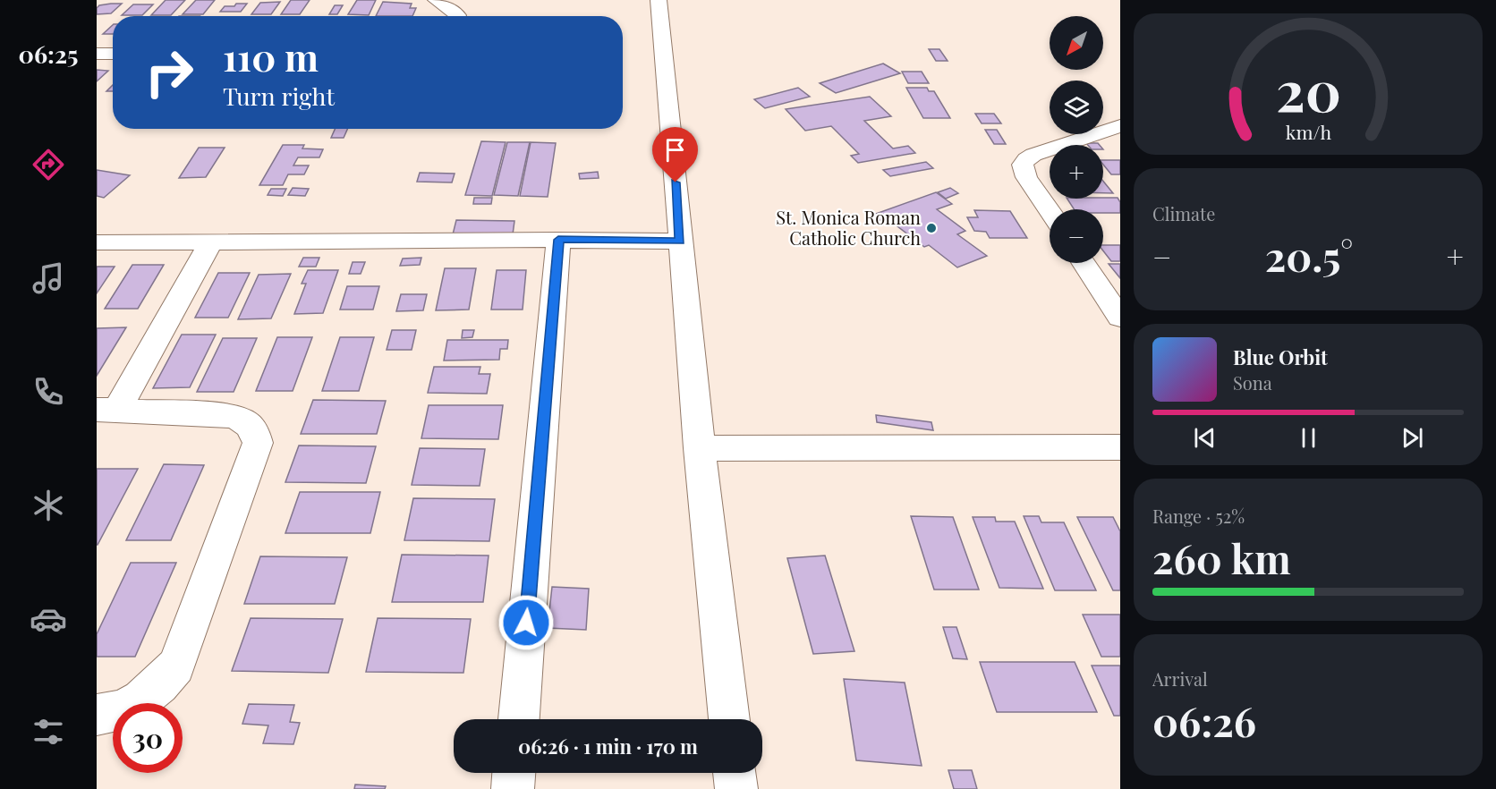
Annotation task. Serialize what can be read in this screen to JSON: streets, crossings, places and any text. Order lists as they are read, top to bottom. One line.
{"places":["St. Monica Roman Catholic Church"],"north":"bottom left","page":{"tabs":"06:25","map_buttons":["+","−"],"turn":["110 m","Turn right"],"tile":["Climate",["Range · 52%","260 km"],["Arrival","06:26"]],"heat":["−","20.5°","+"],"song":["Blue Orbit","Sona"],"limit":"30","trip":"06:26 · 1 min · 170 m","gauge":["20","km/h"]}}
